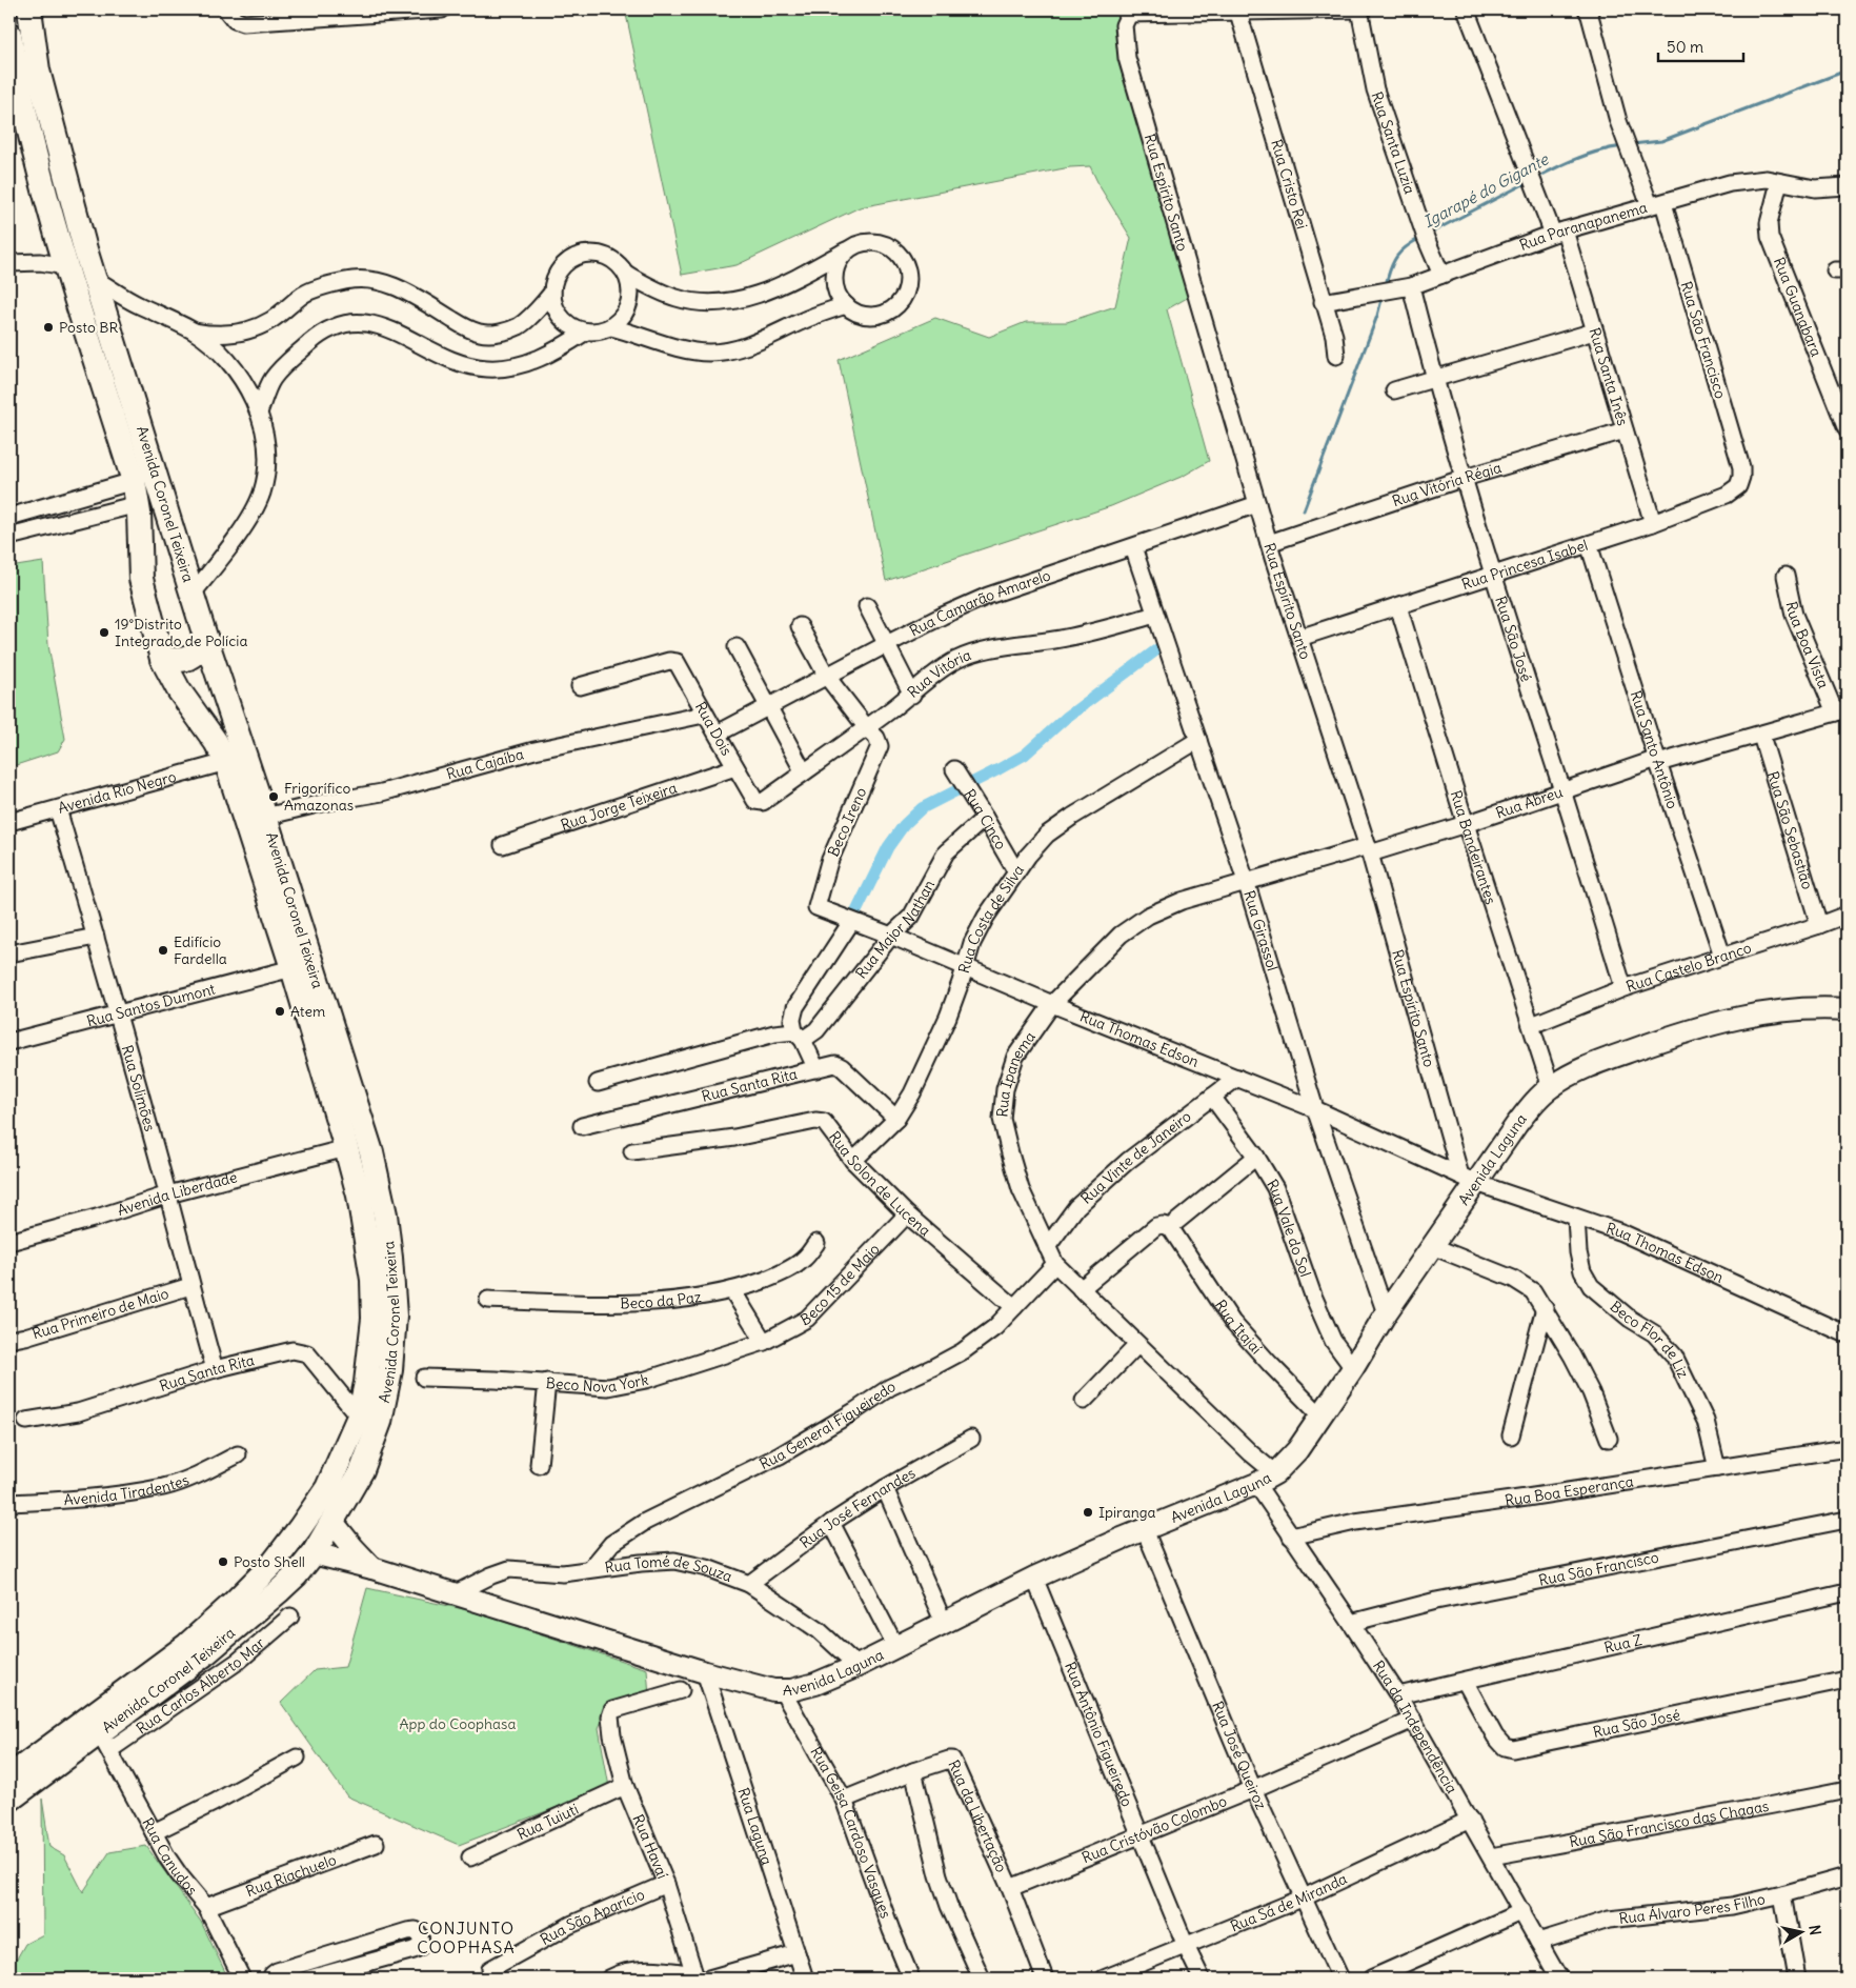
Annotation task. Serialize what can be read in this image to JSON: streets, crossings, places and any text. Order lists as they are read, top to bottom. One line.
{"streets":{"highway":["Avenida Coronel Teixeira"],"main road":["Avenida Laguna"],"street":["Rua Santa Luzia","Rua Cristo Rei","Rua Espírito Santo","Rua Paranapanema","Rua Guanabara","Rua São Francisco","Rua Santa Inês","Rua Vitória Régia","Rua Princesa Isabel","Rua Camarão Amarelo","Rua São José","Rua Boa Vista","Rua Vitória","Rua Dois","Rua Santo Antônio","Rua Cajaíba","Avenida Rio Negro","Rua Abreu","Rua Jorge Teixeira","Rua Cinco","Beco Ireno","Rua São Sebastião","Rua Bandeirantes","Rua Costa de Silva","Rua Major Nathan","Rua Girassol","Rua Castelo Branco","Rua Santos Dumont","Rua Thomas Edson","Rua Ipanema","Rua Santa Rita","Rua Solimões","Rua Vinte de Janeiro","Rua Solon de Lucena","Avenida Liberdade","Rua Vale do Sol","Beco 15 de Maio","Beco da Paz","Rua Primeiro de Maio","Rua Itajaí","Beco Flor de Liz","Beco Nova York","Rua General Figueiredo","Avenida Tiradentes","Rua Boa Esperança","Rua José Fernandes","Rua Tomé de Souza","Rua Z","Rua Carlos Alberto Mar","Rua da Independência","Rua Antônio Figueiredo","Rua José Queiroz","Rua da Libertação","Rua Tuiuti","Rua São Francisco das Chagas","Rua Laguna","Rua Cristóvão Colombo","Rua Geisa Cardoso Vasques","Rua Havaí","Rua Canudos","Rua Riachuelo","Rua Sá de Miranda","Rua Álvaro Peres Filho","Rua São Aparício"]},"crossings":[["Rua Santa Luzia","Rua Paranapanema"],["Rua Cristo Rei","Rua Paranapanema"],["Rua Espírito Santo","Rua Vitória Régia"],["Rua Espírito Santo","Rua Princesa Isabel"],["Rua Espírito Santo","Rua Camarão Amarelo"],["Rua Espírito Santo","Rua Abreu"],["Rua Espírito Santo","Rua Thomas Edson"],["Rua Espírito Santo","Rua Ipanema"],["Rua Espírito Santo","Avenida Laguna"],["Rua Paranapanema","Rua Guanabara"],["Rua Paranapanema","Rua São Francisco"],["Rua Paranapanema","Rua Santa Inês"],["Rua Paranapanema","Rua São José"],["Rua São Francisco","Rua Princesa Isabel"],["Rua São Francisco","Rua da Independência"],["Rua Santa Inês","Rua Vitória Régia"],["Rua Santa Inês","Rua Princesa Isabel"],["Rua Vitória Régia","Rua São José"],["Avenida Coronel Teixeira","Rua Cajaíba"],["Avenida Coronel Teixeira","Avenida Rio Negro"],["Avenida Coronel Teixeira","Rua Santos Dumont"],["Avenida Coronel Teixeira","Rua Santa Rita"],["Avenida Coronel Teixeira","Avenida Laguna"],["Avenida Coronel Teixeira","Avenida Liberdade"],["Avenida Coronel Teixeira","Rua Carlos Alberto Mar"],["Avenida Coronel Teixeira","Rua Canudos"],["Rua Princesa Isabel","Rua São José"],["Rua Princesa Isabel","Rua Santo Antônio"],["Rua Princesa Isabel","Rua Bandeirantes"],["Rua Camarão Amarelo","Rua Dois"],["Rua Camarão Amarelo","Rua Girassol"],["Rua São José","Rua Abreu"],["Rua São José","Rua Castelo Branco"],["Rua São José","Rua Z"],["Rua Boa Vista","Rua Abreu"],["Rua Vitória","Rua Dois"],["Rua Vitória","Beco Ireno"],["Rua Vitória","Rua Girassol"],["Rua Dois","Rua Cajaíba"],["Rua Dois","Rua Jorge Teixeira"],["Rua Santo Antônio","Rua Abreu"],["Rua Santo Antônio","Rua Castelo Branco"],["Avenida Rio Negro","Rua Solimões"],["Rua Abreu","Rua São Sebastião"],["Rua Abreu","Rua Bandeirantes"],["Rua Abreu","Rua Ipanema"],["Rua Cinco","Rua Costa de Silva"],["Rua Cinco","Rua Major Nathan"],["Beco Ireno","Rua Thomas Edson"],["Rua São Sebastião","Rua Castelo Branco"],["Rua Bandeirantes","Rua Castelo Branco"],["Rua Bandeirantes","Avenida Laguna"],["Rua Costa de Silva","Rua Girassol"],["Rua Costa de Silva","Rua Thomas Edson"],["Rua Costa de Silva","Rua Santa Rita"],["Rua Costa de Silva","Rua Solon de Lucena"],["Rua Major Nathan","Rua Thomas Edson"],["Rua Girassol","Rua Thomas Edson"],["Rua Girassol","Rua Ipanema"],["Rua Girassol","Avenida Laguna"],["Rua Santos Dumont","Rua Solimões"],["Rua Thomas Edson","Rua Ipanema"],["Rua Thomas Edson","Rua Vinte de Janeiro"],["Rua Thomas Edson","Avenida Laguna"],["Rua Thomas Edson","Beco Flor de Liz"],["Rua Ipanema","Rua Vinte de Janeiro"],["Rua Ipanema","Avenida Laguna"],["Rua Ipanema","Rua General Figueiredo"],["Rua Santa Rita","Rua Solimões"],["Rua Solimões","Avenida Liberdade"],["Rua Solimões","Rua Primeiro de Maio"],["Rua Vinte de Janeiro","Rua Vale do Sol"],["Avenida Laguna","Rua Vale do Sol"],["Avenida Laguna","Rua Itajaí"],["Avenida Laguna","Rua Tomé de Souza"],["Avenida Laguna","Rua da Independência"],["Avenida Laguna","Rua Antônio Figueiredo"],["Avenida Laguna","Rua José Queiroz"],["Avenida Laguna","Rua Laguna"],["Avenida Laguna","Rua Geisa Cardoso Vasques"],["Rua Solon de Lucena","Beco 15 de Maio"],["Rua Solon de Lucena","Rua General Figueiredo"],["Beco 15 de Maio","Beco Nova York"],["Beco Flor de Liz","Rua Boa Esperança"],["Rua General Figueiredo","Rua Tomé de Souza"],["Rua Boa Esperança","Rua da Independência"],["Rua José Fernandes","Rua Tomé de Souza"],["Rua Z","Rua da Independência"],["Rua Carlos Alberto Mar","Rua Canudos"],["Rua da Independência","Rua São Francisco das Chagas"],["Rua da Independência","Rua Cristóvão Colombo"],["Rua da Independência","Rua Sá de Miranda"],["Rua da Independência","Rua Álvaro Peres Filho"],["Rua Antônio Figueiredo","Rua Cristóvão Colombo"],["Rua Antônio Figueiredo","Rua Sá de Miranda"],["Rua José Queiroz","Rua Cristóvão Colombo"],["Rua José Queiroz","Rua Sá de Miranda"],["Rua da Libertação","Rua Cristóvão Colombo"],["Rua da Libertação","Rua Geisa Cardoso Vasques"],["Rua Tuiuti","Rua Havaí"],["Rua Havaí","Rua São Aparício"],["Rua Canudos","Rua Riachuelo"]],"districts":["CONJUNTO COOPHASA"],"water":["Igarapé do Gigante"],"parks":["App do Coophasa"],"places":["Posto BR","19°Distrito Integrado de Polícia","Frigorífico Amazonas","Edifício Fardella","Atem","Ipiranga","Posto Shell"],"scale_bar":"50 m","north":"right"}
